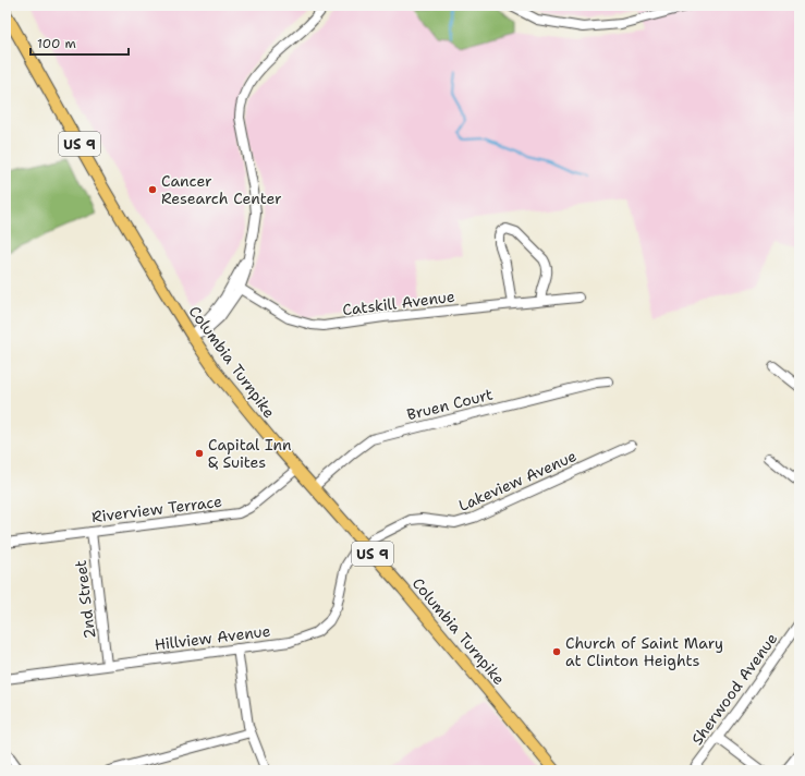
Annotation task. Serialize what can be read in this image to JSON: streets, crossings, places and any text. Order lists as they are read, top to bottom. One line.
{"streets":{"main road":["US 9","Columbia Turnpike"],"street":["Catskill Avenue","Bruen Court","Lakeview Avenue","Riverview Terrace","2nd Street","Hillview Avenue","Sherwood Avenue"]},"crossings":[["Columbia Turnpike","Bruen Court"],["Columbia Turnpike","Lakeview Avenue"],["Columbia Turnpike","Riverview Terrace"],["Columbia Turnpike","Hillview Avenue"],["Lakeview Avenue","Hillview Avenue"],["Riverview Terrace","2nd Street"],["2nd Street","Hillview Avenue"]],"places":["Cancer Research Center","Capital Inn & Suites","Church of Saint Mary at Clinton Heights"],"scale_bar":"100 m"}
